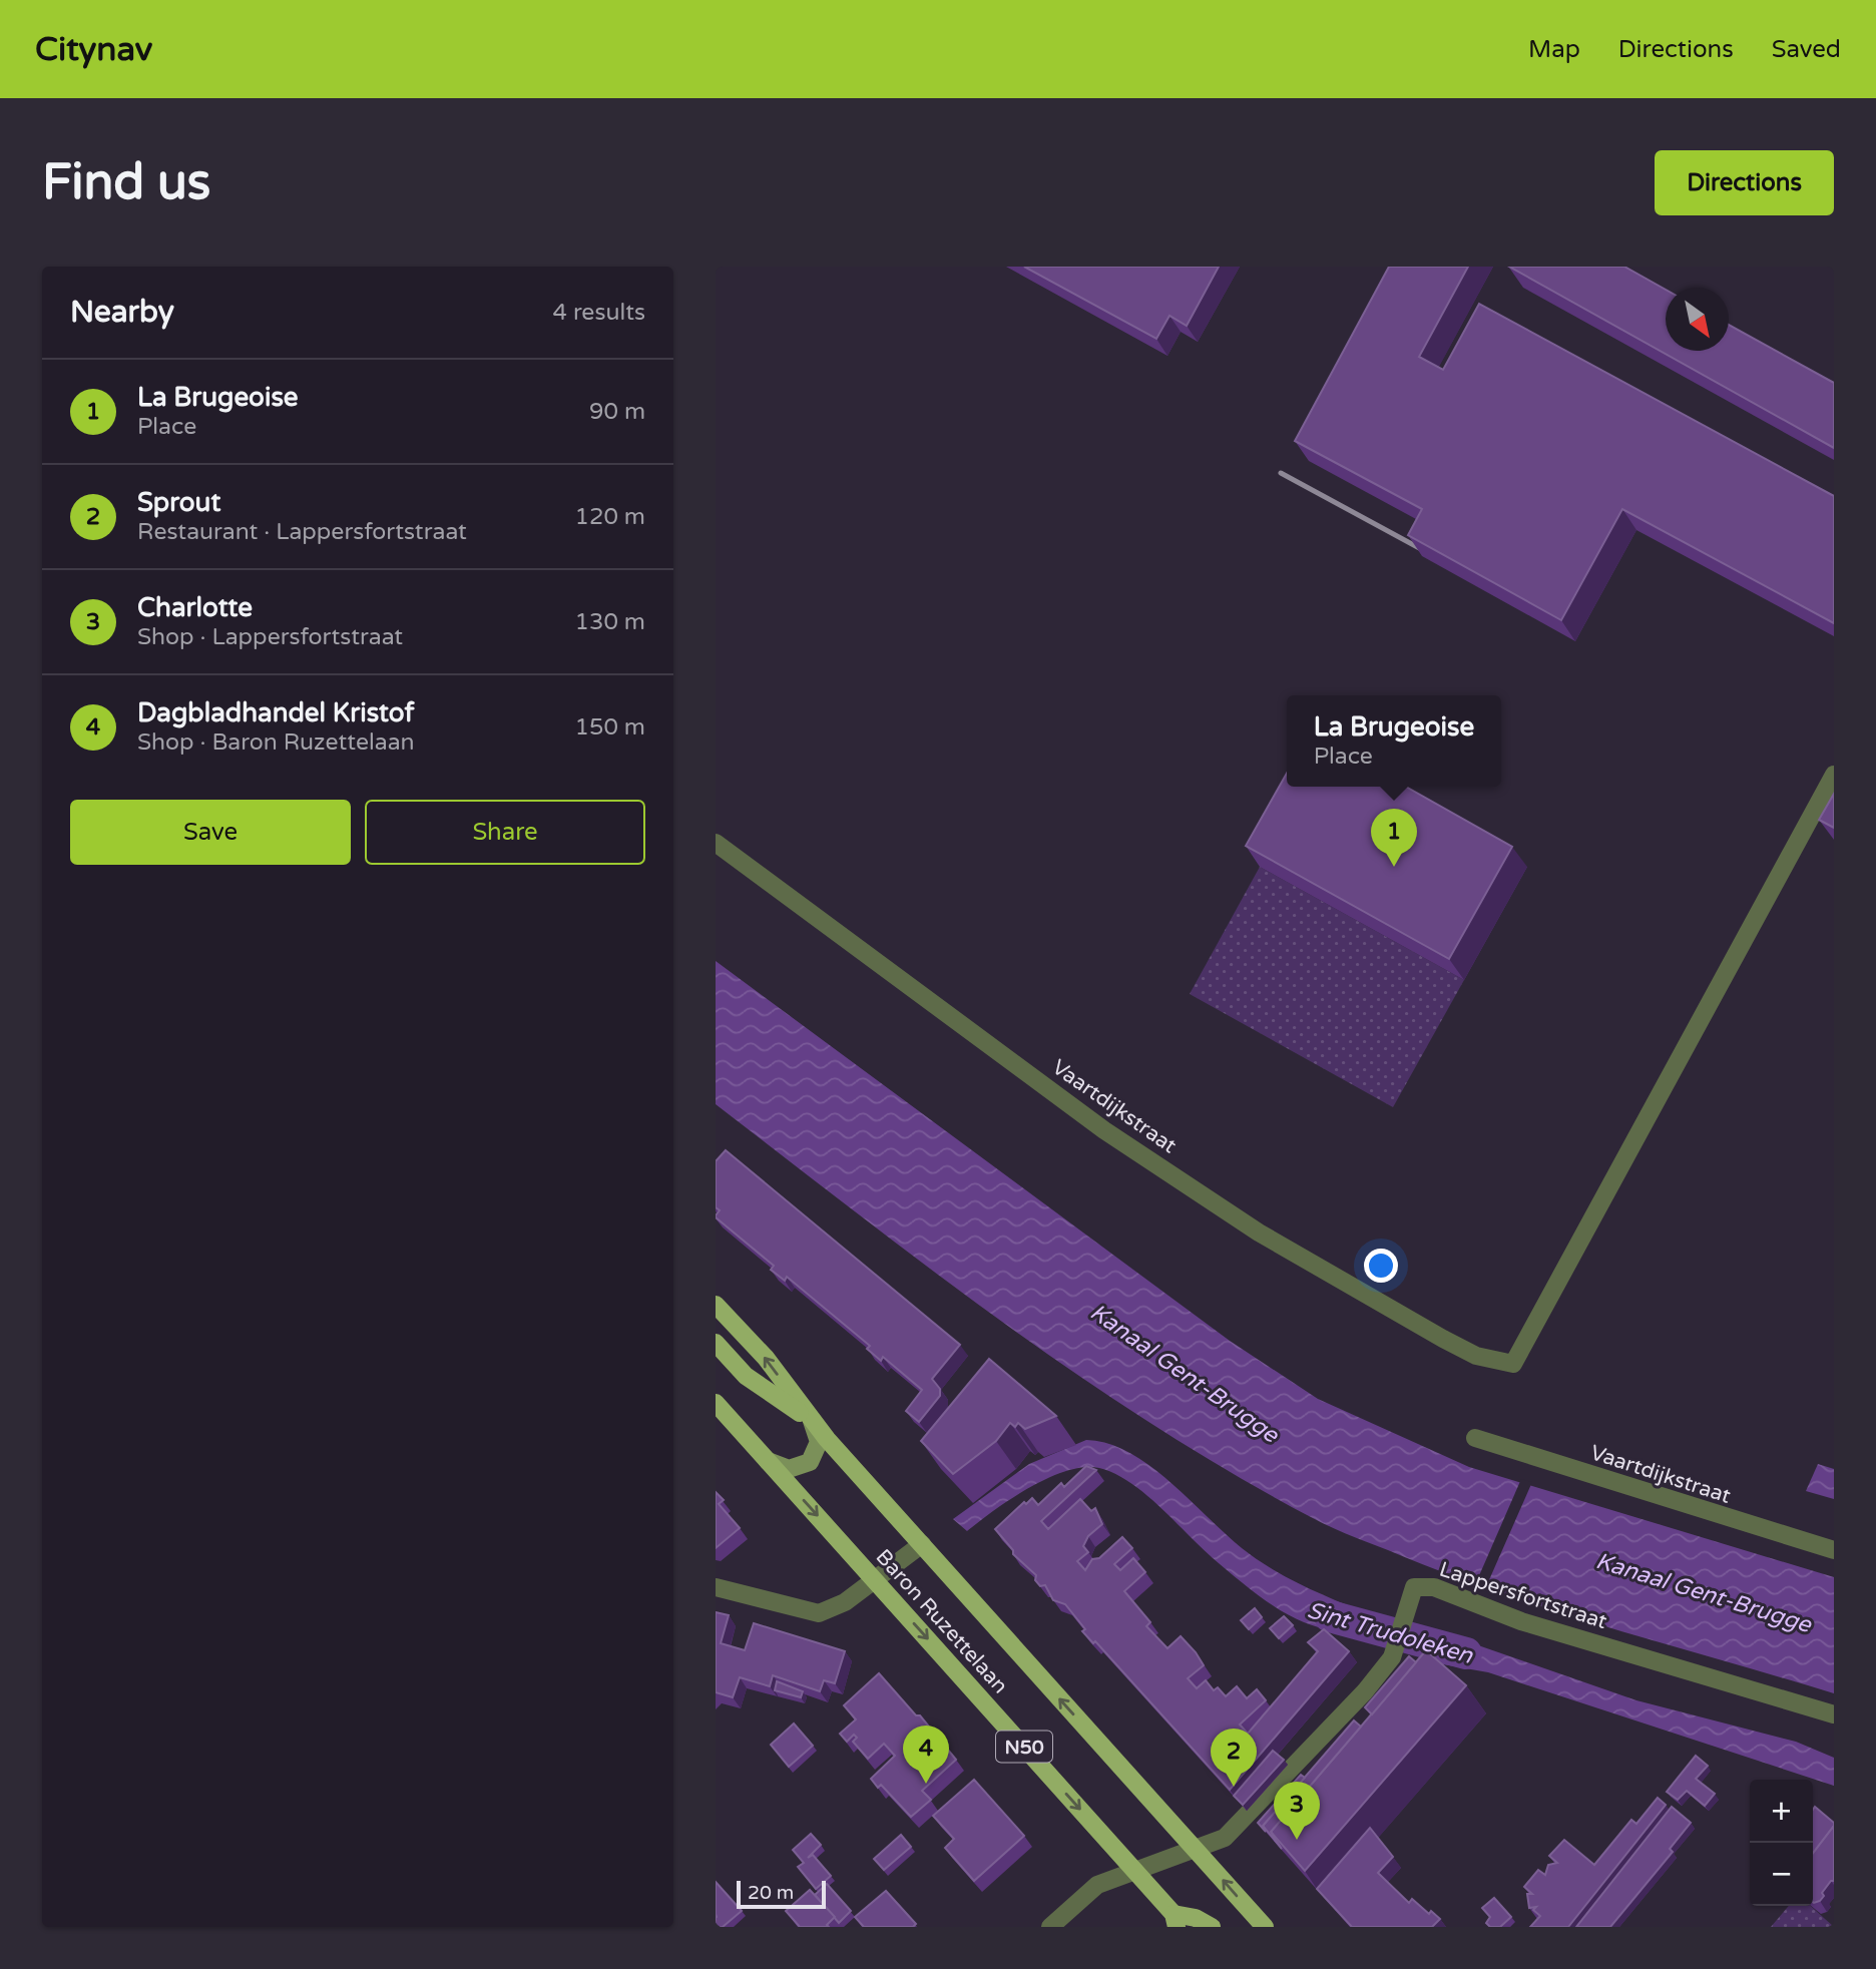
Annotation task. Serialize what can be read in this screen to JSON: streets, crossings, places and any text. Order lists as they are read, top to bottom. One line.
{"streets":{"main road":["Baron Ruzettelaan","N50"],"street":["Vaartdijkstraat","Lappersfortstraat"]},"crossings":[["Lappersfortstraat","Baron Ruzettelaan"]],"water":["Kanaal Gent-Brugge","Sint Trudoleken"],"scale_bar":"20 m","north":"bottom right","page":{"header":"Citynav","nav":["Map","Directions","Saved"],"buttons":["Directions",["Save","Share"]],"title":"Find us","heading":["Nearby","4 results"],"list":[{"mark":"1","name":"La Brugeoise","note":"Place","value":"90 m"},{"mark":"2","name":"Sprout","note":"Restaurant · Lappersfortstraat","value":"120 m"},{"mark":"3","name":"Charlotte","note":"Shop · Lappersfortstraat","value":"130 m"},{"mark":"4","name":"Dagbladhandel Kristof","note":"Shop · Baron Ruzettelaan","value":"150 m"}],"popup":["La Brugeoise","Place"],"pins":["1","4","2","3"],"map_buttons":["+","−"],"scale":"20 m"}}
